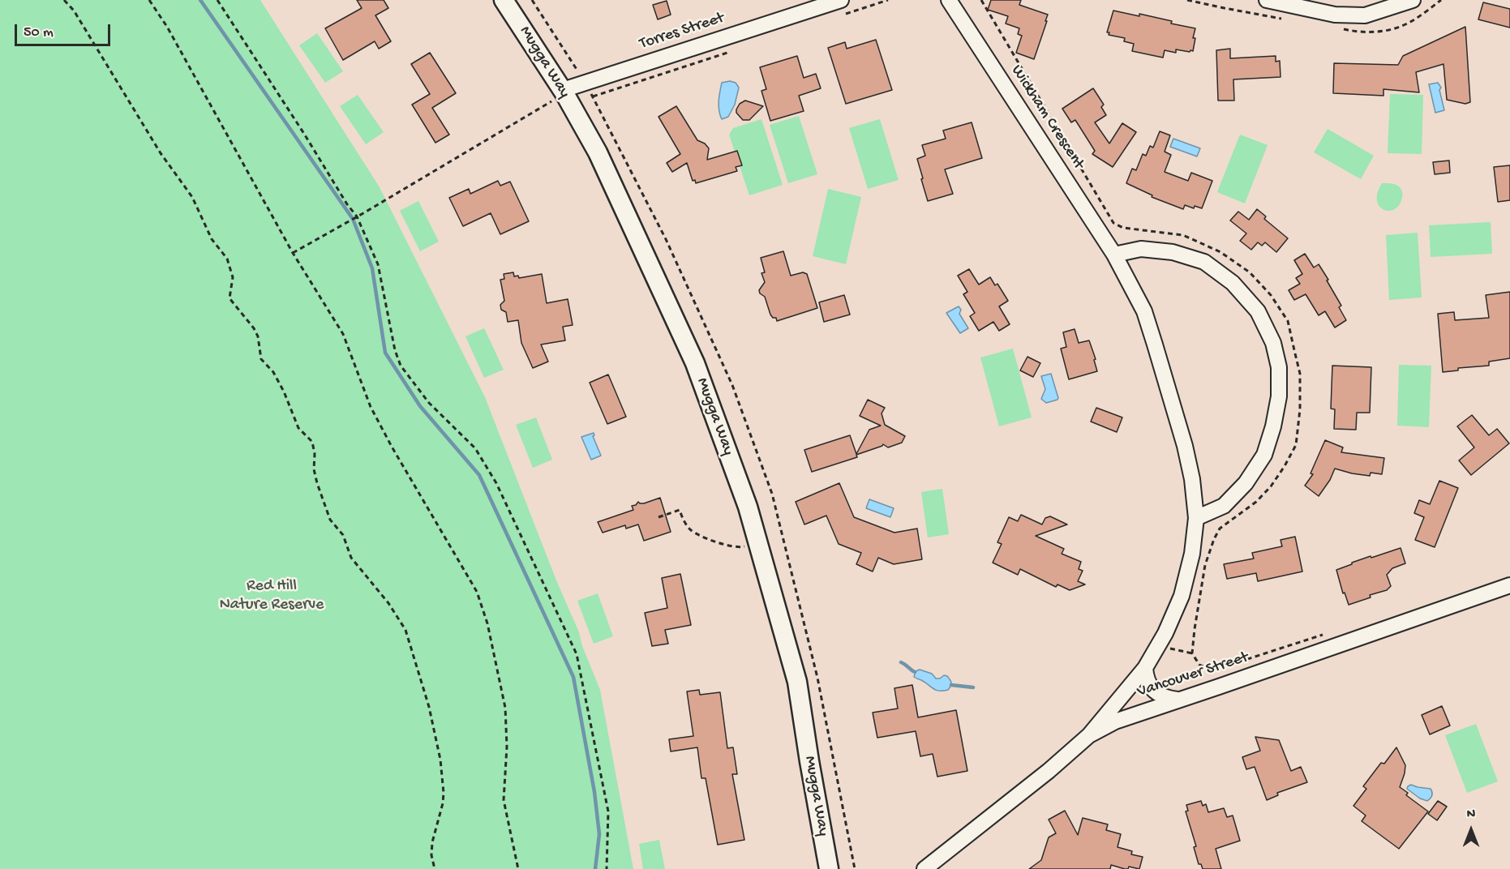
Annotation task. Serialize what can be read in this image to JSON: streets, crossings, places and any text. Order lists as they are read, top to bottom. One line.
{"streets":{"main road":["Mugga Way"],"street":["Torres Street","Wickham Crescent","Vancouver Street"]},"crossings":[["Torres Street","Mugga Way"],["Wickham Crescent","Vancouver Street"]],"parks":["Red Hill Nature Reserve"],"scale_bar":"50 m","north":"top"}
